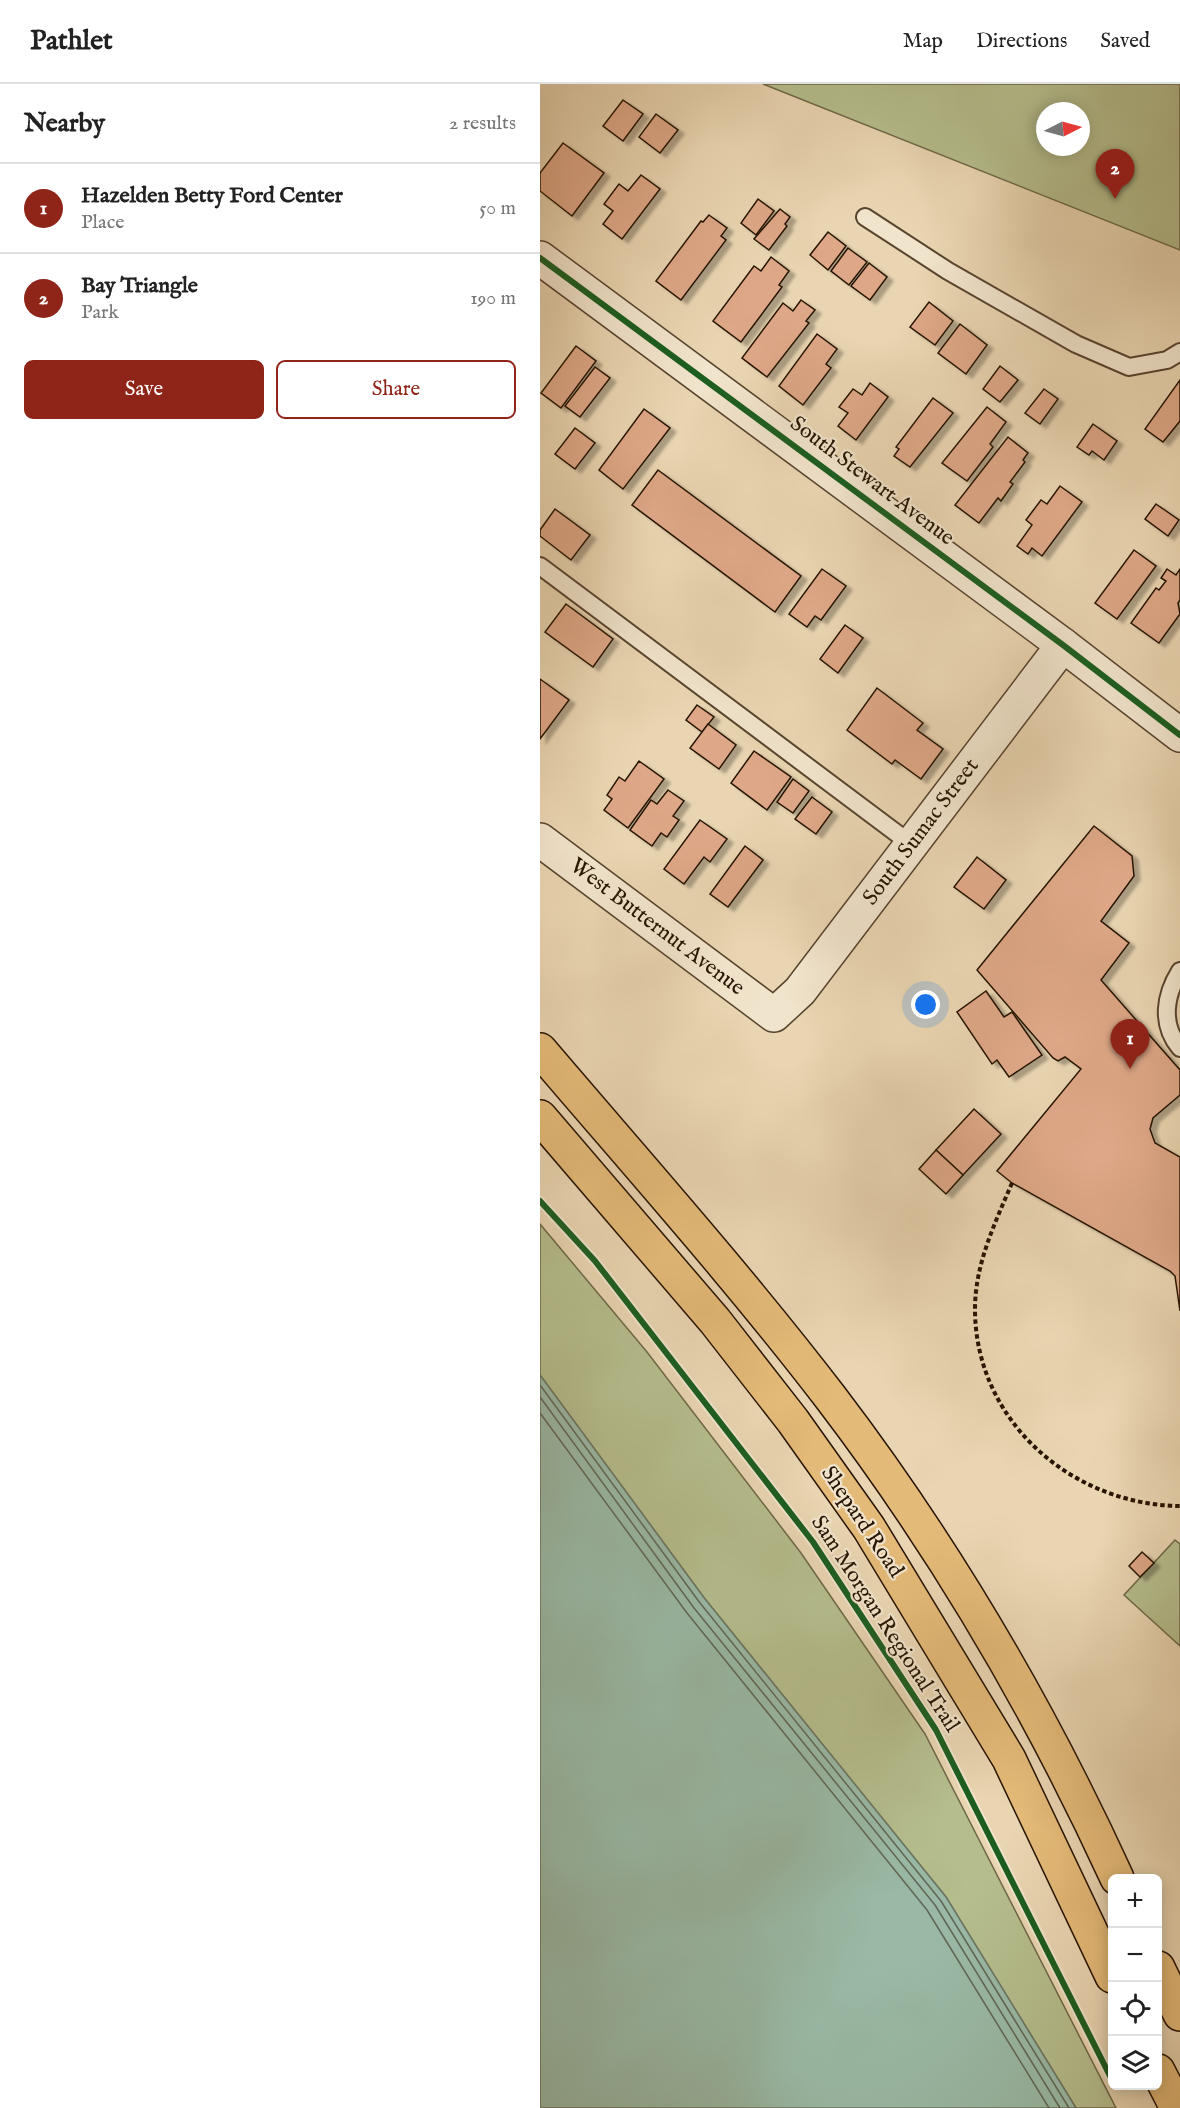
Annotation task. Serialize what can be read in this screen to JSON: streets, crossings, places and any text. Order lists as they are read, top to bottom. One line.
{"streets":{"highway":["Shepard Road"],"street":["South Stewart Avenue","South Sumac Street","West Butternut Avenue"],"cycle path":["Sam Morgan Regional Trail"]},"crossings":[["South Stewart Avenue","South Sumac Street"],["South Sumac Street","West Butternut Avenue"]],"north":"right","page":{"header":"Pathlet","nav":["Map","Directions","Saved"],"heading":["Nearby","2 results"],"pins":["2","1"],"list":[{"mark":"1","name":"Hazelden Betty Ford Center","note":"Place","value":"50 m"},{"mark":"2","name":"Bay Triangle","note":"Park","value":"190 m"}],"buttons":["Save","Share"],"map_buttons":["+","−"]}}
